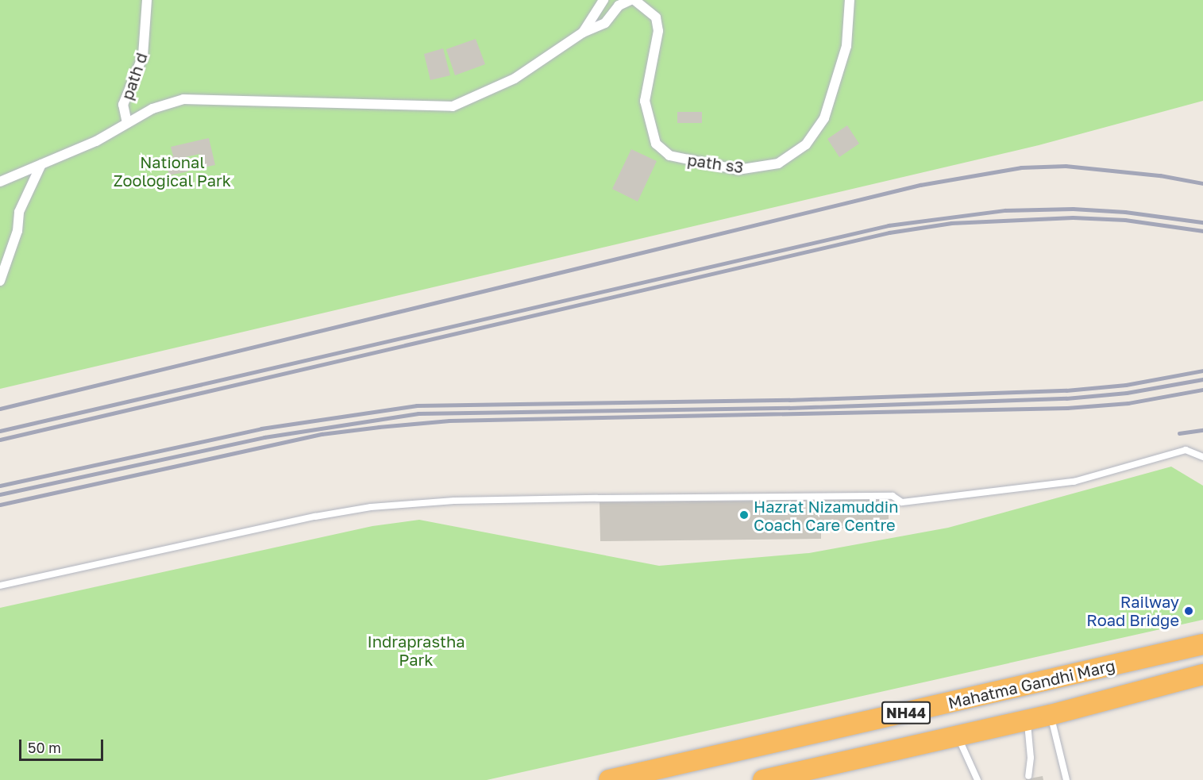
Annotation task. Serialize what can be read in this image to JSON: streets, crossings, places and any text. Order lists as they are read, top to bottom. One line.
{"streets":{"highway":["Mahatma Gandhi Marg","NH44"],"street":["path d","path s3"]},"parks":["National Zoological Park","Indraprastha Park"],"places":["Hazrat Nizamuddin Coach Care Centre","Railway Road Bridge"],"scale_bar":"50 m"}
